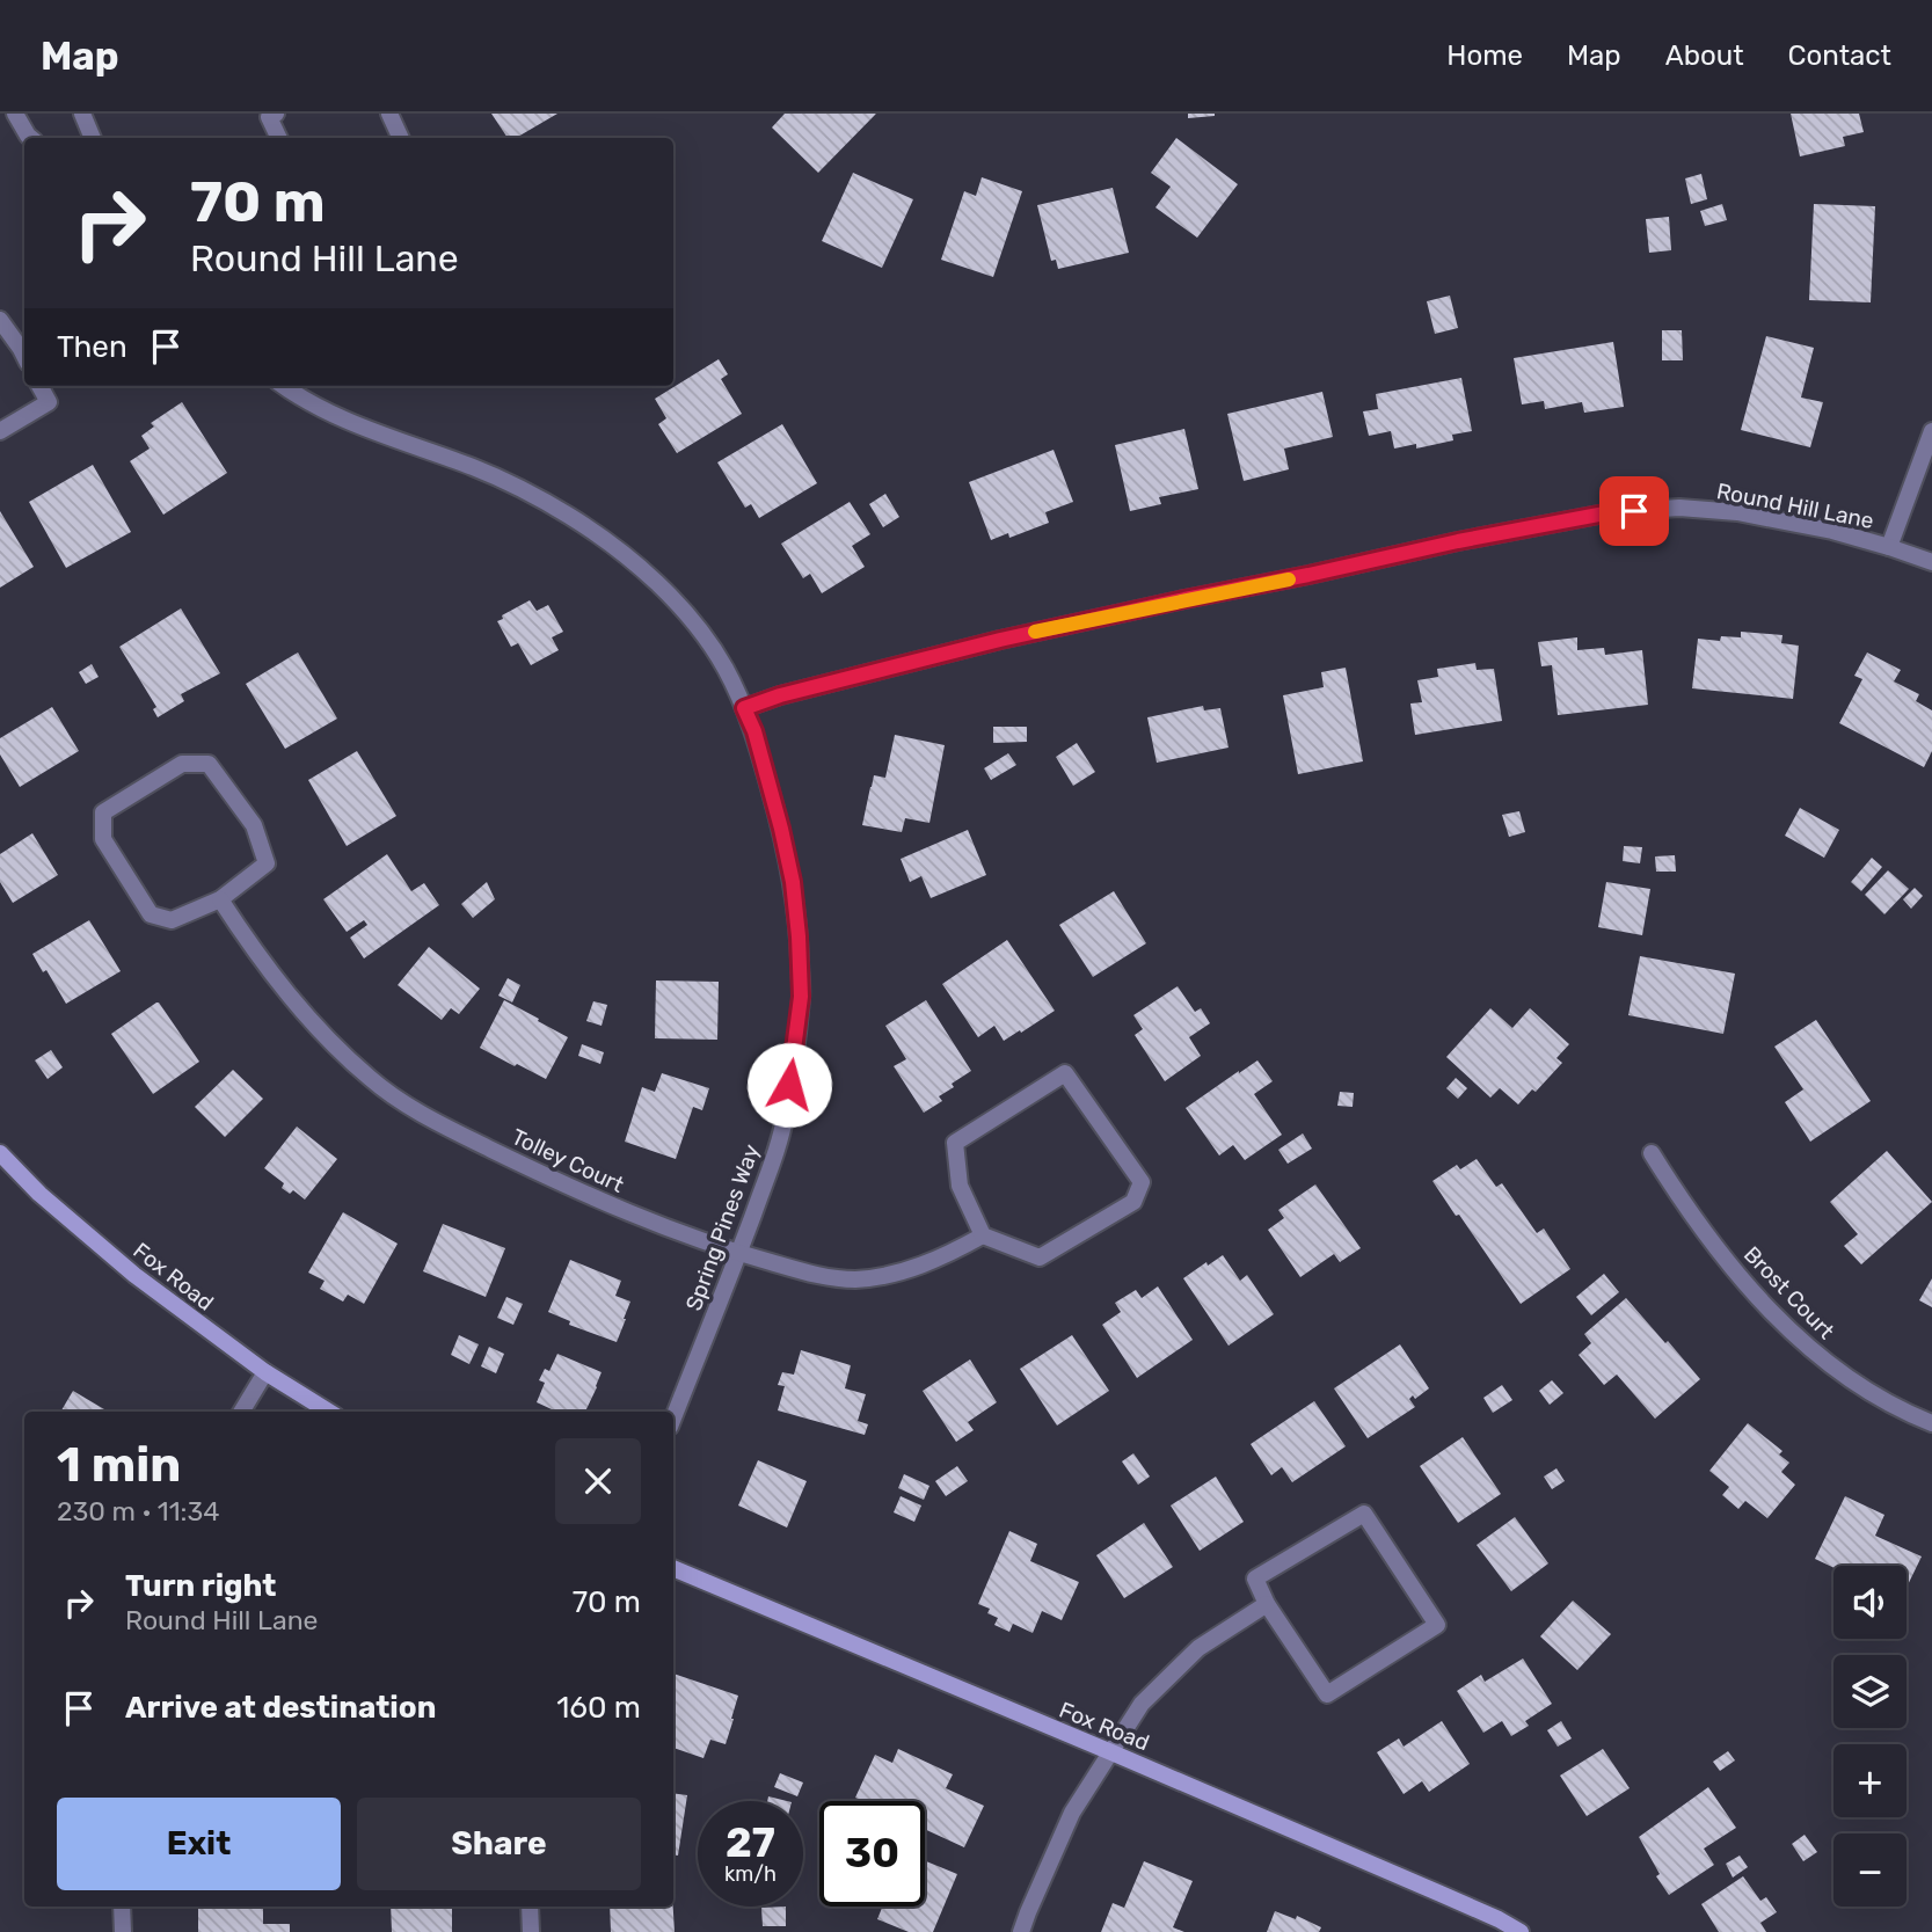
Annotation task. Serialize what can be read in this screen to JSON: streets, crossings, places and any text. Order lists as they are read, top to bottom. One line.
{"streets":{"street":["Round Hill Lane","Tolley Court","Spring Pines Way","Fox Road","Brost Court"]},"crossings":[["Round Hill Lane","Spring Pines Way"],["Tolley Court","Spring Pines Way"]],"page":{"header":"Map","nav":["Home","Map","About","Contact"],"turn":["70 m","Round Hill Lane"],"then":"Then","heading":["1 min","230 m · 11:34"],"list":[{"name":"Turn right","note":"Round Hill Lane","value":"70 m"},{"name":"Arrive at destination","value":"160 m"}],"map_buttons":["+","−"],"buttons":["Exit","Share"],"speed":"27 km/h","limit":"30"}}
